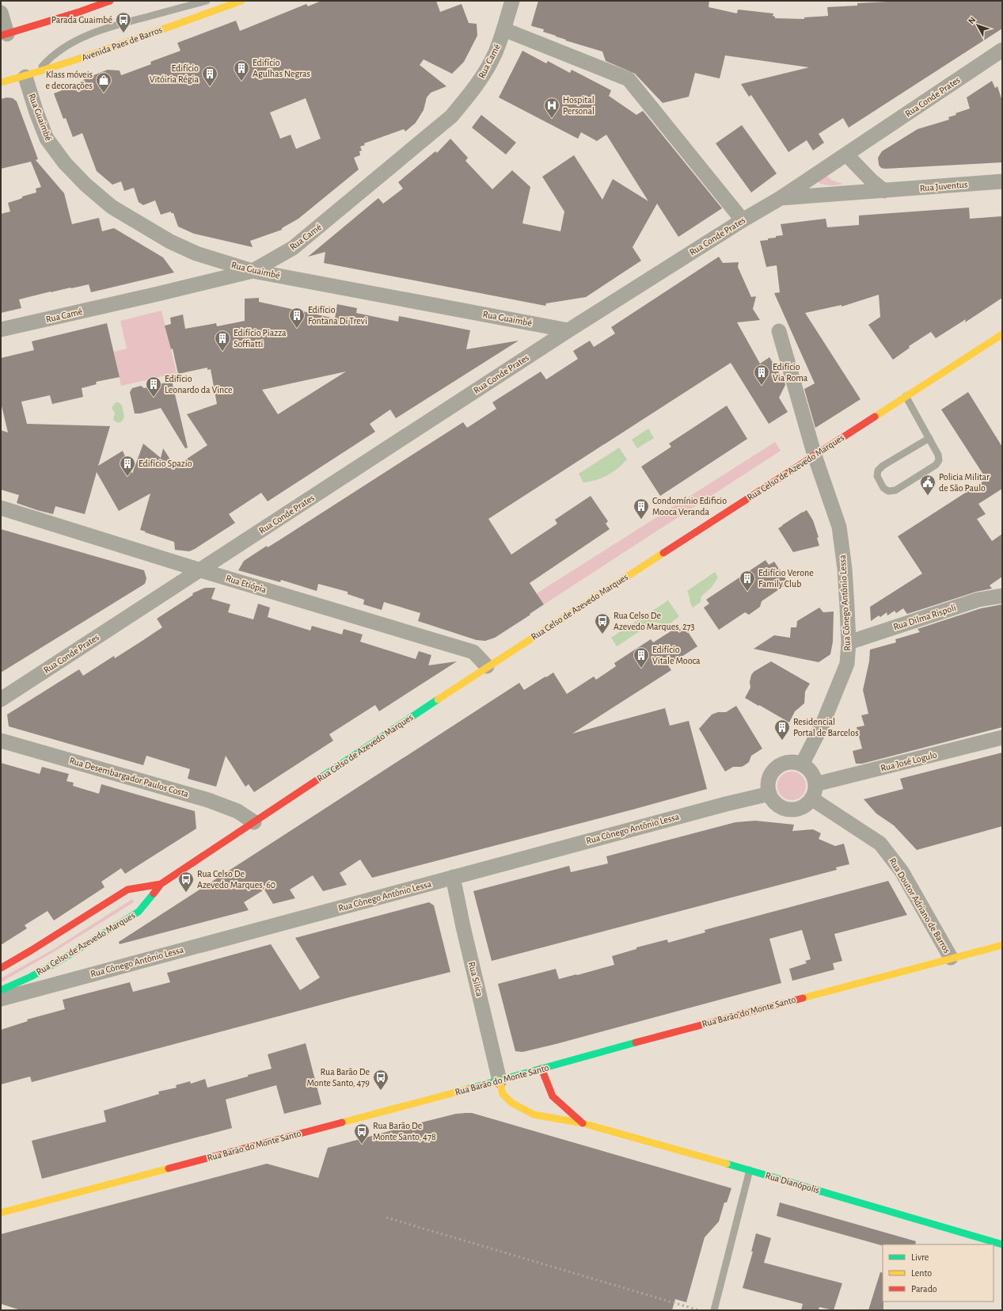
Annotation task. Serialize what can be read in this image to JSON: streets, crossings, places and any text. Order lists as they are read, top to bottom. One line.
{"streets":{"main road":["Avenida Paes de Barros","Rua Celso de Azevedo Marques","Rua Barão do Monte Santo","Rua Dianópolis"],"street":["Rua Camé","Rua Conde Prates","Rua Guaimbé","Rua Juventus","Rua Etiópia","Rua Cônego Antônio Lessa","Rua Dilma Rispoli","Rua José Logulo","Rua Desembargador Paulos Costa","Rua Doutor Adriano de Barros","Rua Silica"]},"crossings":[["Avenida Paes de Barros","Rua Guaimbé"],["Rua Camé","Rua Guaimbé"],["Rua Conde Prates","Rua Guaimbé"],["Rua Conde Prates","Rua Juventus"],["Rua Conde Prates","Rua Etiópia"],["Rua Celso de Azevedo Marques","Rua Etiópia"],["Rua Celso de Azevedo Marques","Rua Cônego Antônio Lessa"],["Rua Celso de Azevedo Marques","Rua Desembargador Paulos Costa"],["Rua Cônego Antônio Lessa","Rua Dilma Rispoli"],["Rua Cônego Antônio Lessa","Rua José Logulo"],["Rua Cônego Antônio Lessa","Rua Doutor Adriano de Barros"],["Rua Cônego Antônio Lessa","Rua Silica"],["Rua José Logulo","Rua Doutor Adriano de Barros"],["Rua Doutor Adriano de Barros","Rua Barão do Monte Santo"],["Rua Silica","Rua Barão do Monte Santo"],["Rua Silica","Rua Dianópolis"],["Rua Barão do Monte Santo","Rua Dianópolis"]],"places":{"bus stop":["Parada Guaimbé","Rua Celso De Azevedo Marques, 273","Rua Celso De Azevedo Marques, 60","Rua Barão De Monte Santo, 479","Rua Barão De Monte Santo, 478"],"building":["Edifício Agulhas Negras","Edifício Vitóiria Régia","Edifício Fontana Di Trevi","Edifício Piazza Soffiatti","Edifício Via Roma","Edifício Leonardo da Vince","Edifício Spazio","Condomínio Edificio Mooca Veranda","Edifício Verone Family Club","Edifício Vitale Mooca","Residencial Portal de Barcelos"],"shop":["Klass móveis e decorações"],"hospital":["Hospital Personal"],"public building":["Policia Militar de São Paulo"]},"legend":["Livre","Lento","Parado"],"north":"top left"}
